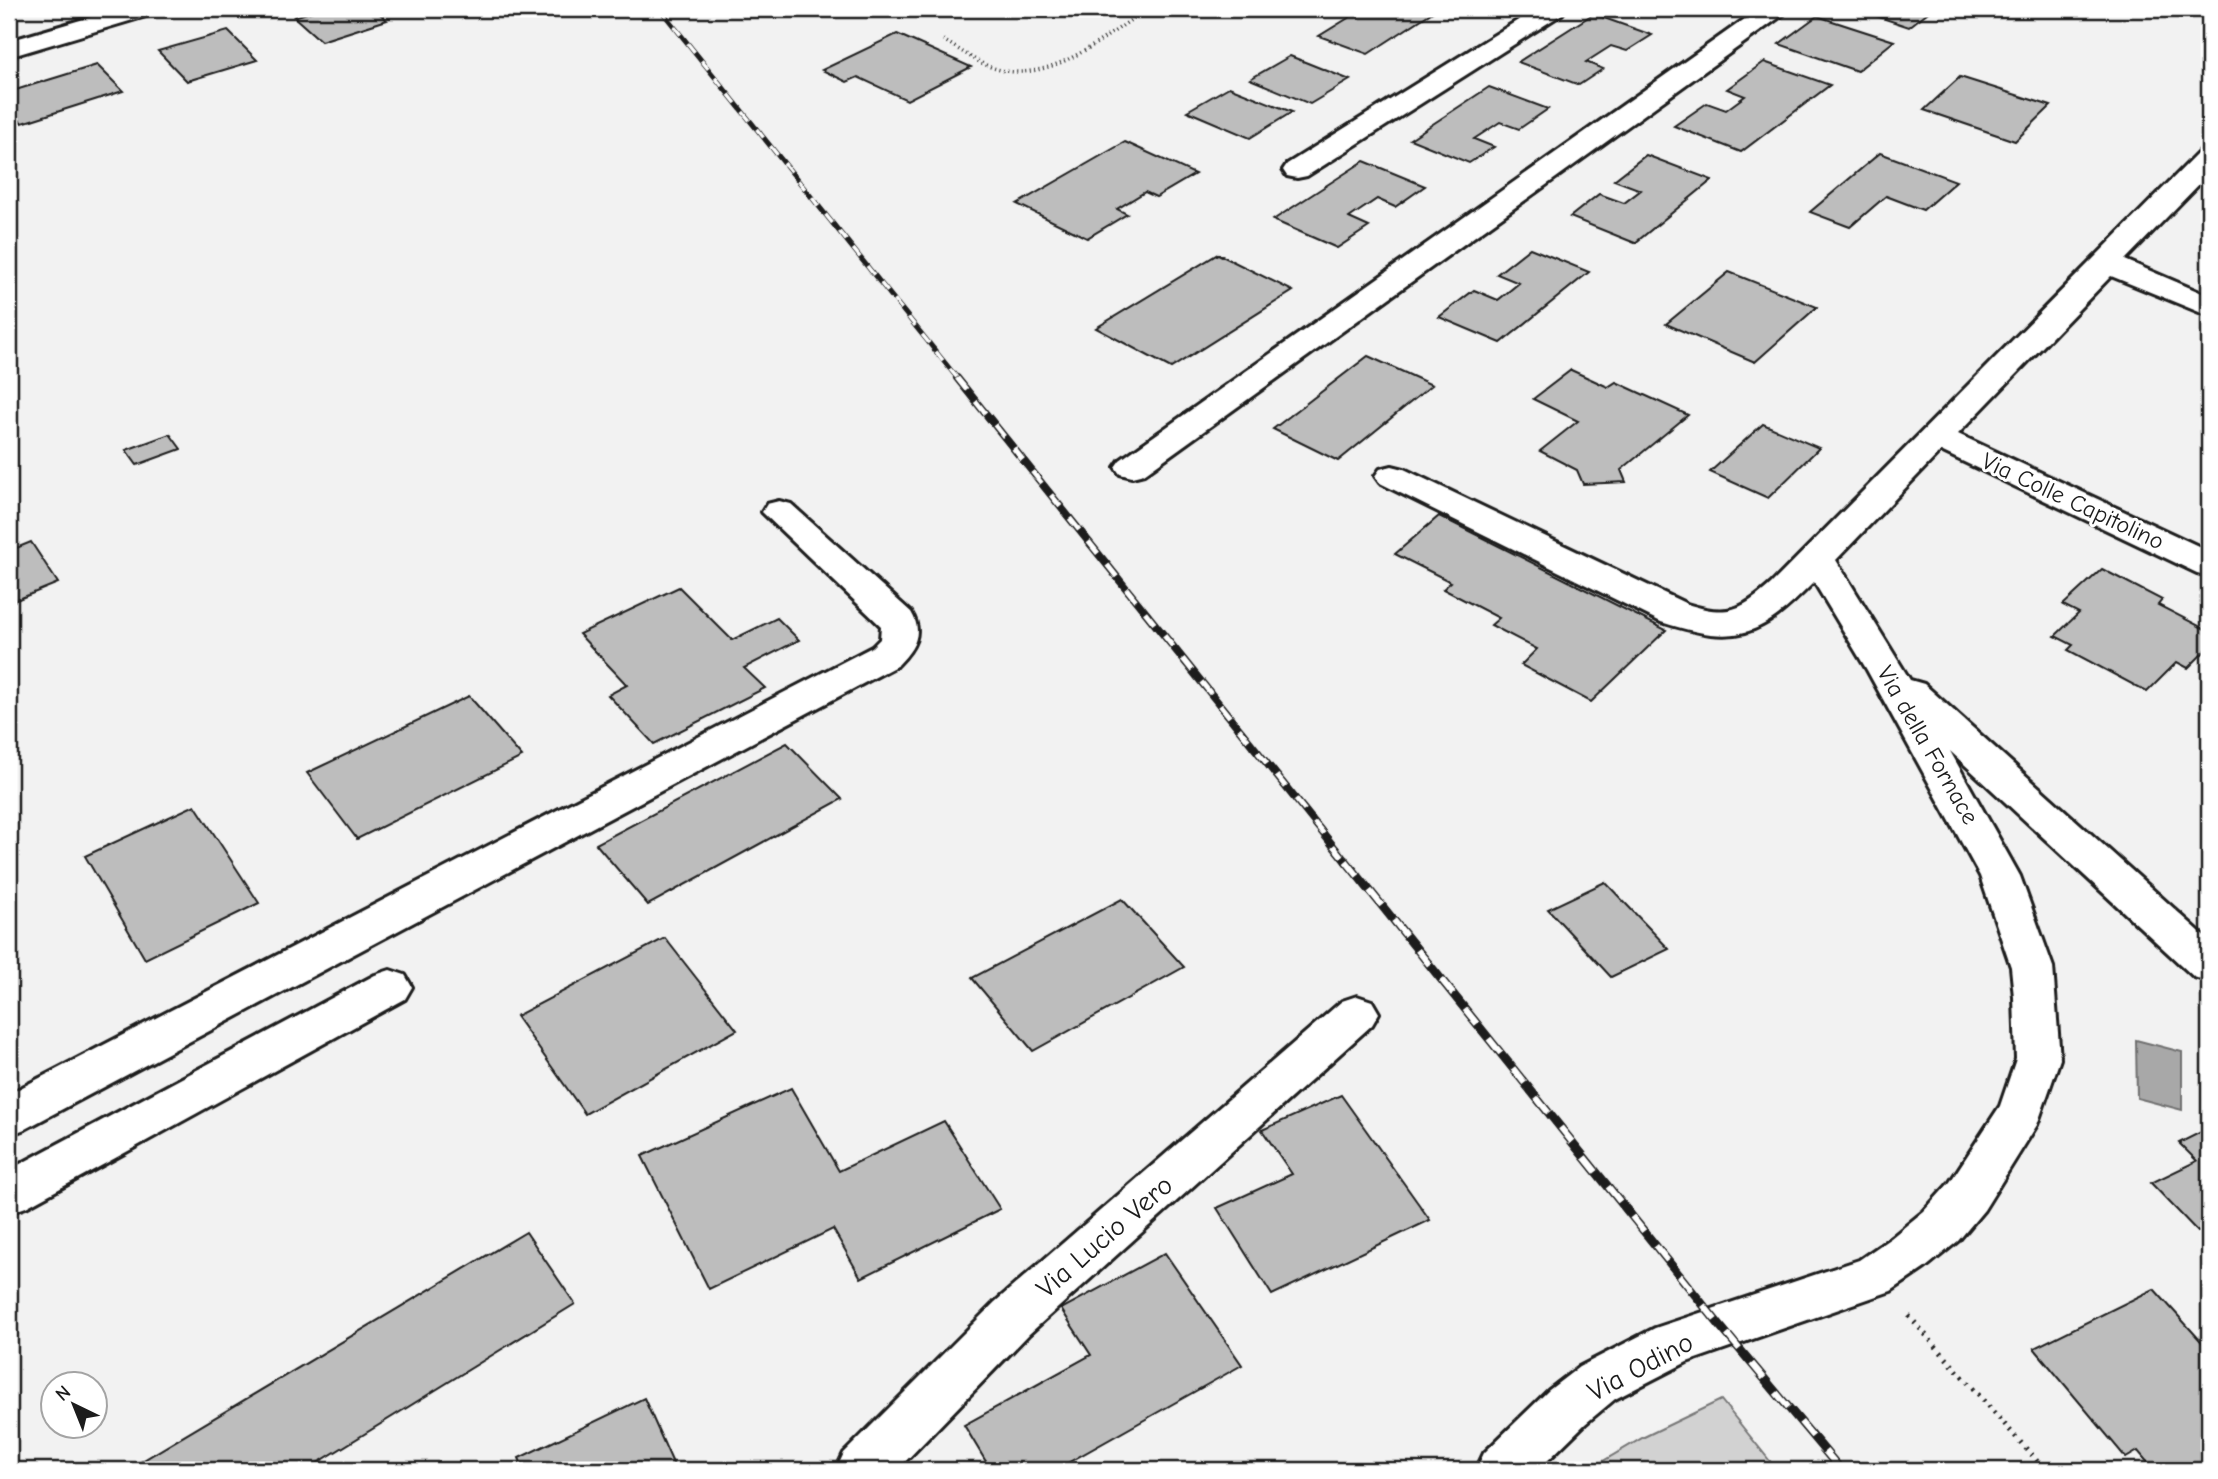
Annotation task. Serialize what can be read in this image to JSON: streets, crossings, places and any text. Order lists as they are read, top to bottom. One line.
{"streets":{"street":["Via Colle Capitolino","Via della Fornace","Via Lucio Vero","Via Odino"]},"crossings":[["Via della Fornace","Via Odino"]],"north":"top left"}
